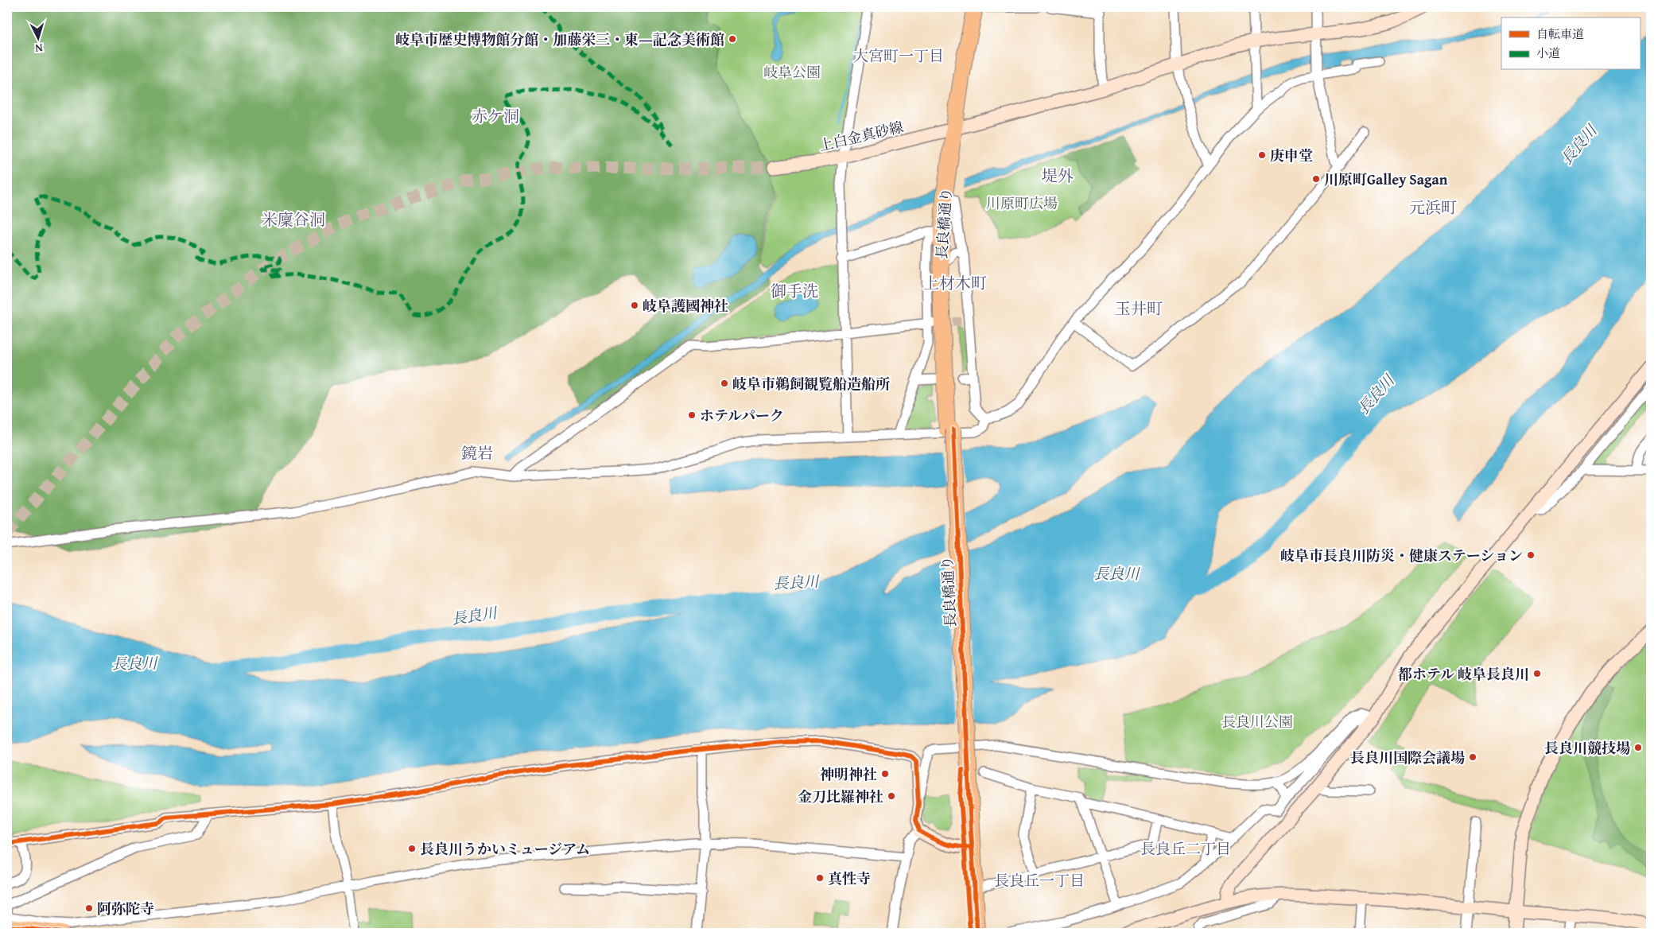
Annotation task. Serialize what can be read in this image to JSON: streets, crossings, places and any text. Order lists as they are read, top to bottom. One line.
{"streets":{"highway":["長良橋通り"],"street":["上白金真砂線"]},"crossings":[["上白金真砂線","長良橋通り"]],"districts":["大宮町一丁目","赤ケ洞","堤外","元浜町","米廩谷洞","上材木町","御手洗","玉井町","鏡岩","長良丘二丁目","長良丘一丁目"],"water":["長良川"],"parks":["岐阜公園","川原町広場","長良川公園"],"places":["岐阜市歴史博物館分館・加藤栄三・東―記念美術館","庚申堂","川原町Galley Sagan","岐阜護國神社","岐阜市鵜飼観覧船造船所","ホテルパーク","岐阜市長良川防災・健康ステーション","都ホテル 岐阜長良川","長良川競技場","長良川国際会議場","神明神社","金刀比羅神社","長良川うかいミュージアム","真性寺","阿弥陀寺"],"legend":["自転車道","小道"],"north":"bottom"}
